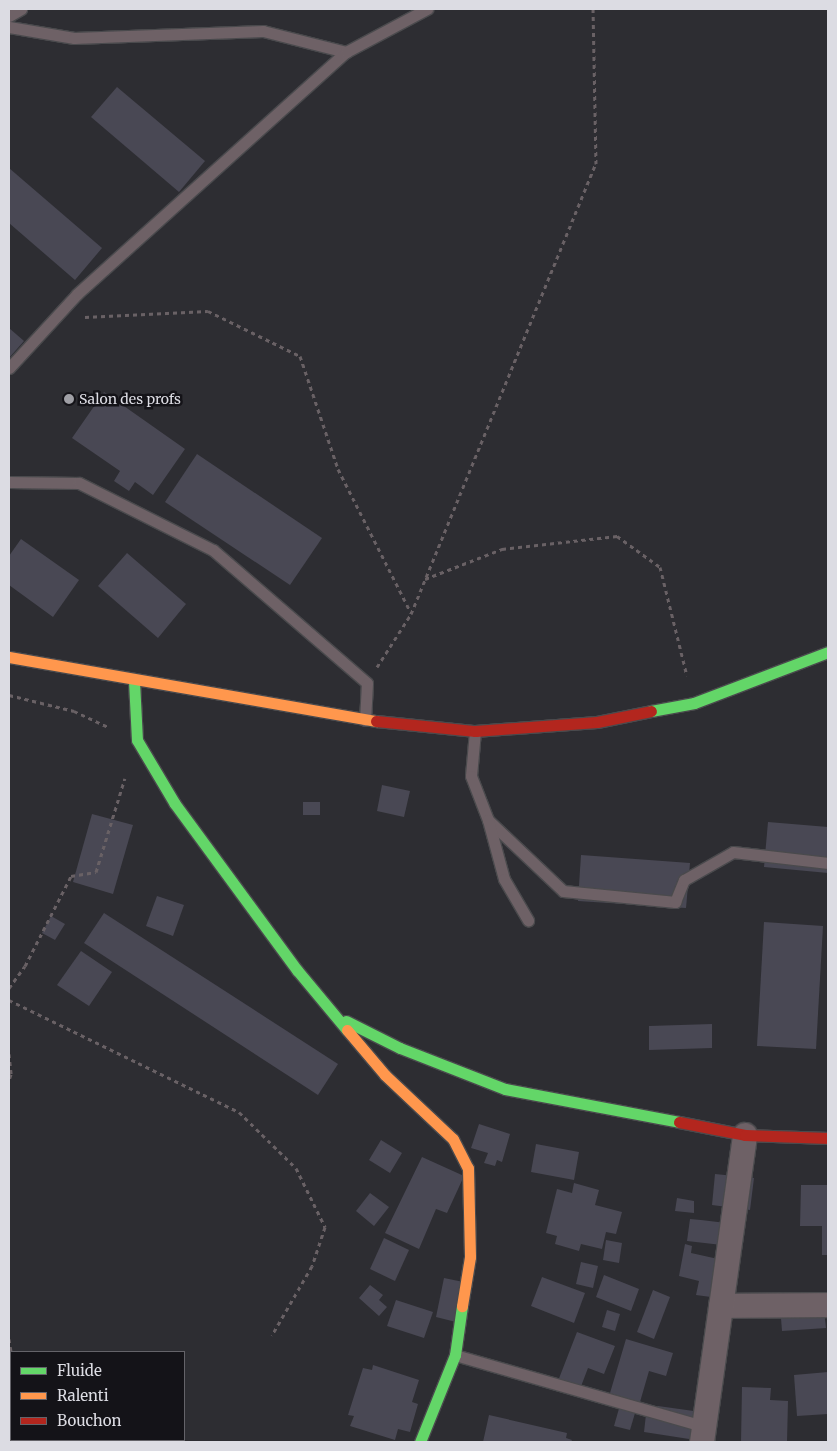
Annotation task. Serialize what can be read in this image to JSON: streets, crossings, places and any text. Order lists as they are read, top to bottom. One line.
{"places":["Salon des profs"],"legend":["Fluide","Ralenti","Bouchon"]}
